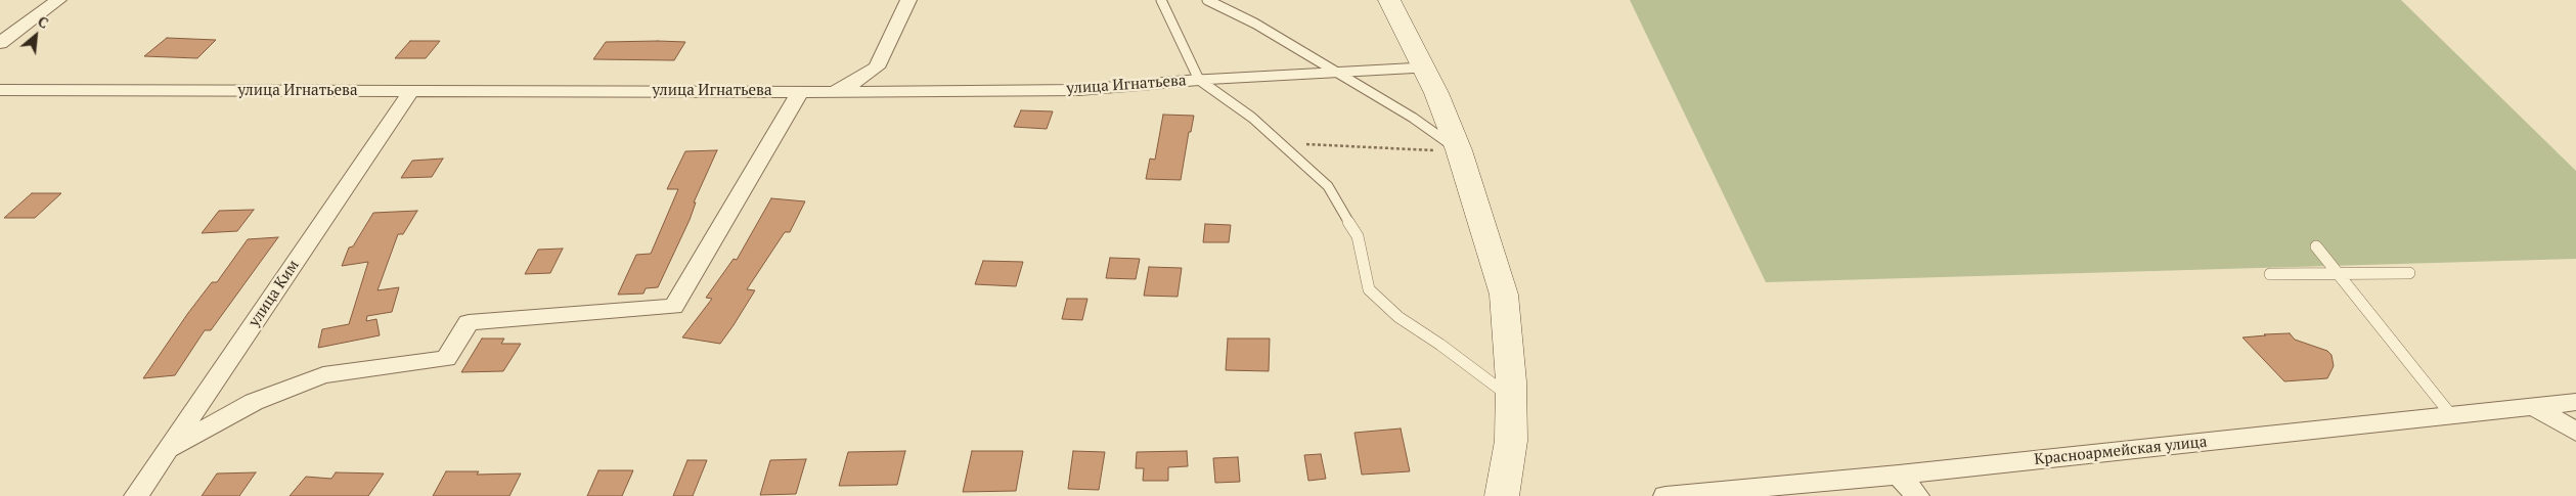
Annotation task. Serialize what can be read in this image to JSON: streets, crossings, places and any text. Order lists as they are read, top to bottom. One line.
{"streets":{"street":["улица Игнатьева","улица Ким","Красноармейская улица"]},"crossings":[["улица Игнатьева","улица Ким"]],"north":"top right"}
